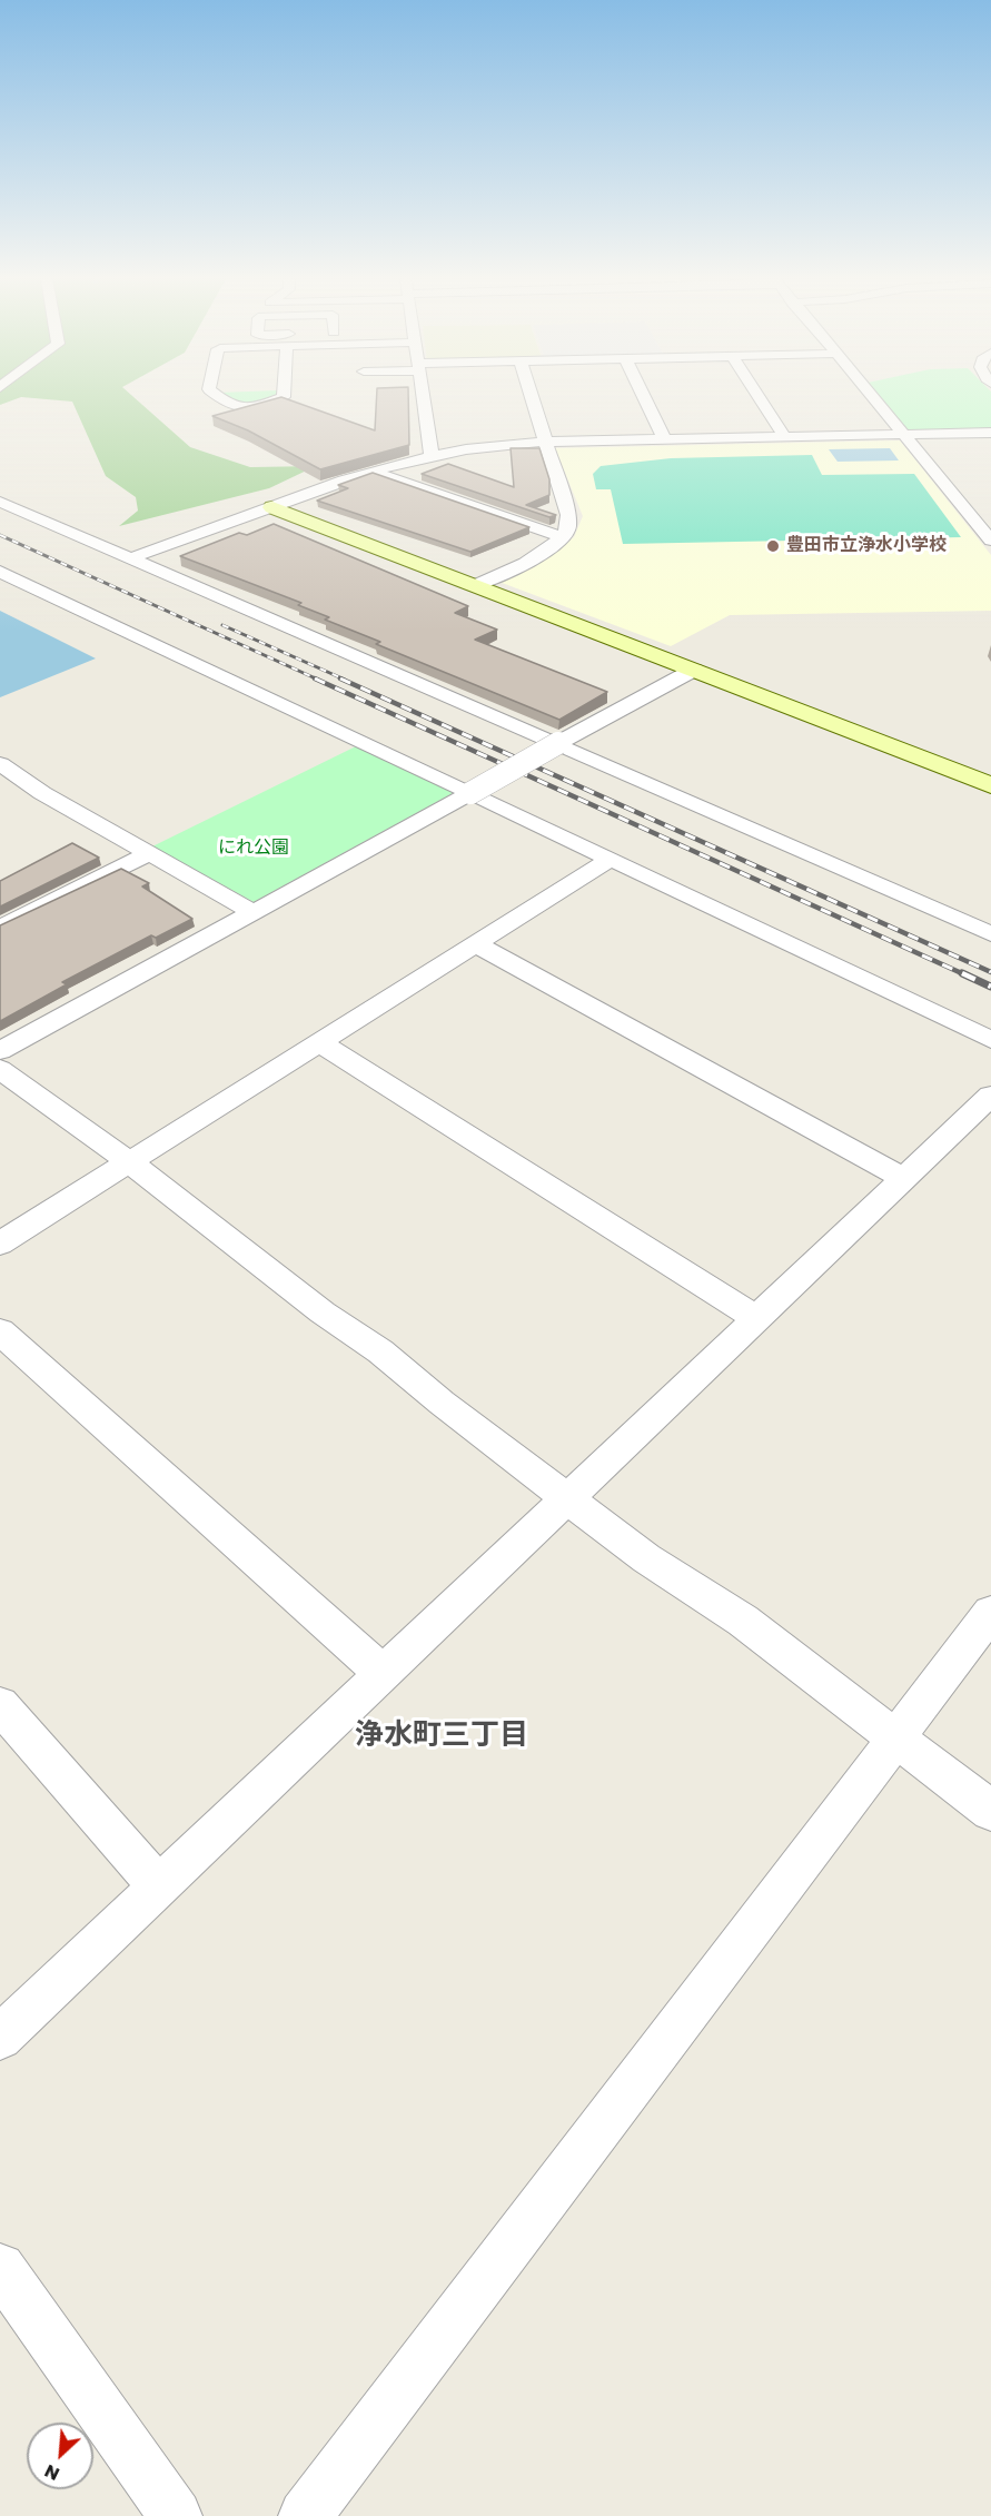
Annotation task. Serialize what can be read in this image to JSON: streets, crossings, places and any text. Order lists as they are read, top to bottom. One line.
{"districts":["浄水町三丁目"],"parks":["にれ公園"],"places":["豊田市立浄水小学校"],"north":"bottom left"}
